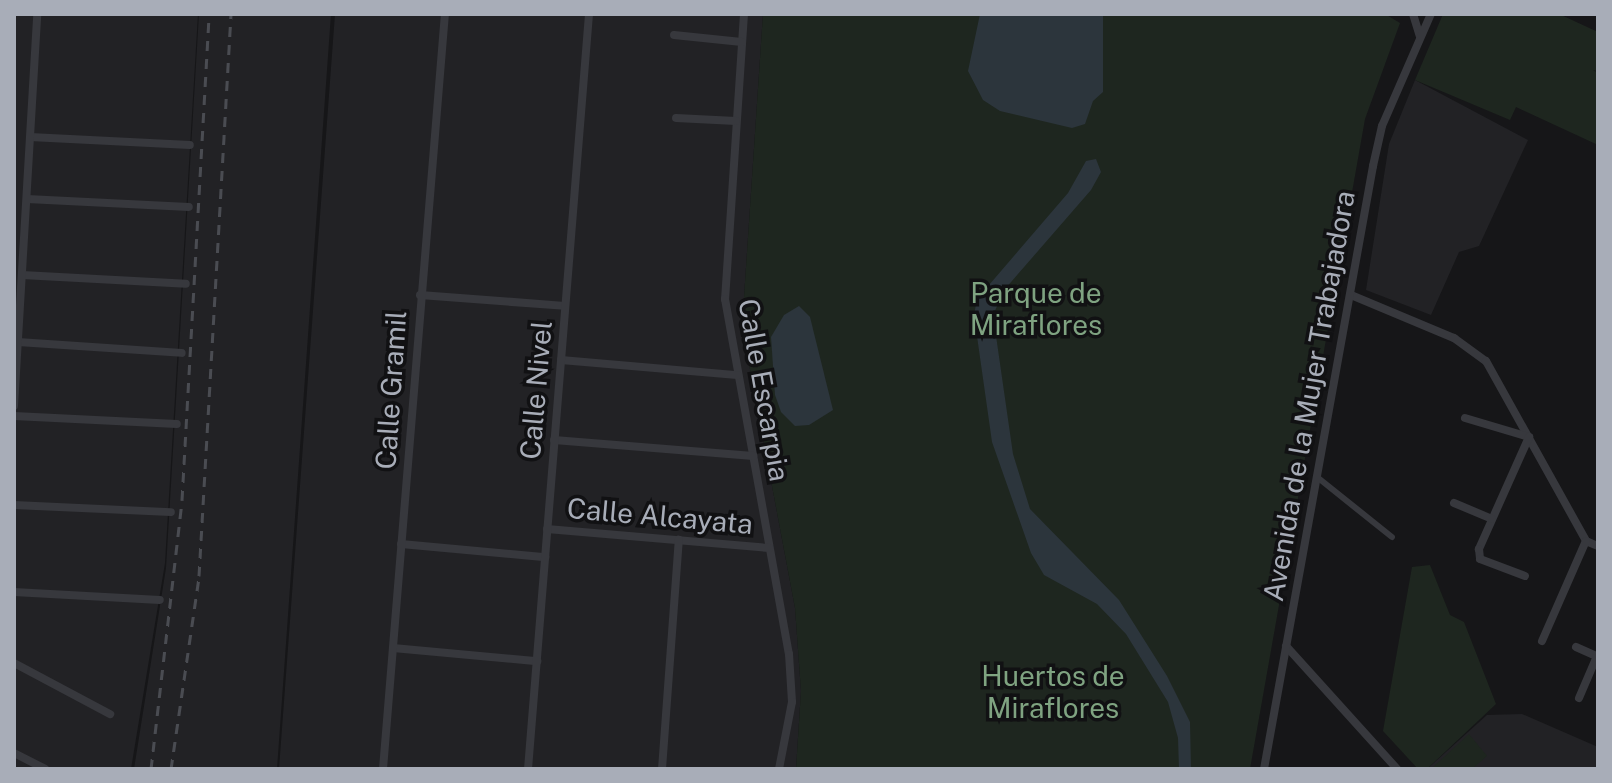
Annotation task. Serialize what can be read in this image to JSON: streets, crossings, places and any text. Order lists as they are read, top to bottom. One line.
{"streets":{"street":["Calle Gramil","Calle Nivel","Calle Escarpia","Avenida de la Mujer Trabajadora","Calle Alcayata"]},"crossings":[["Calle Nivel","Calle Alcayata"],["Calle Escarpia","Calle Alcayata"]],"parks":["Parque de Miraflores","Huertos de Miraflores"]}
